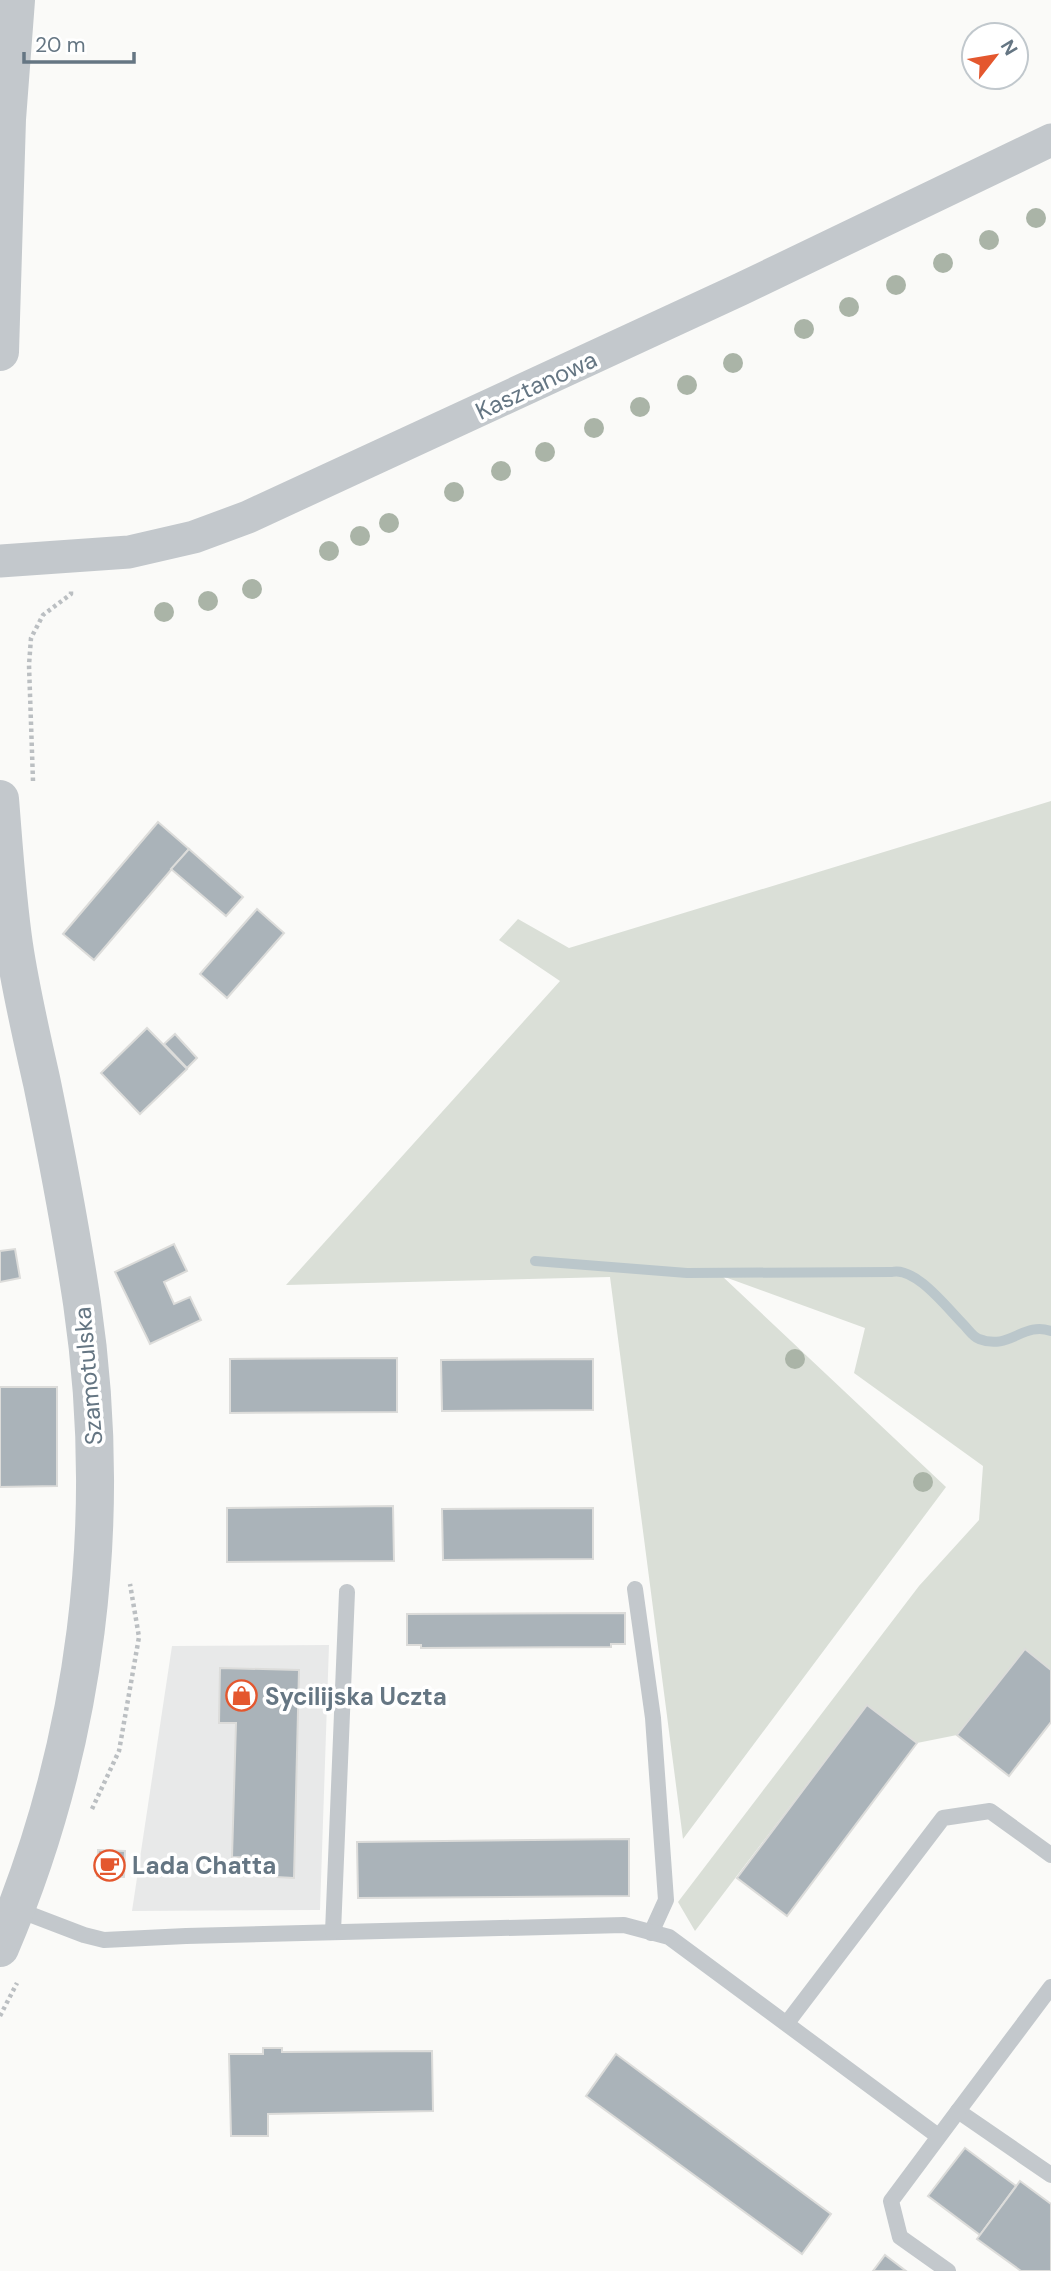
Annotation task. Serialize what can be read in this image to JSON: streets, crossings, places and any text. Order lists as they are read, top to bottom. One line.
{"streets":{"street":["Kasztanowa","Szamotulska"]},"places":{"shop":["Sycilijska Uczta"],"cafe":["Lada Chatta"]},"scale_bar":"20 m","north":"top right"}
